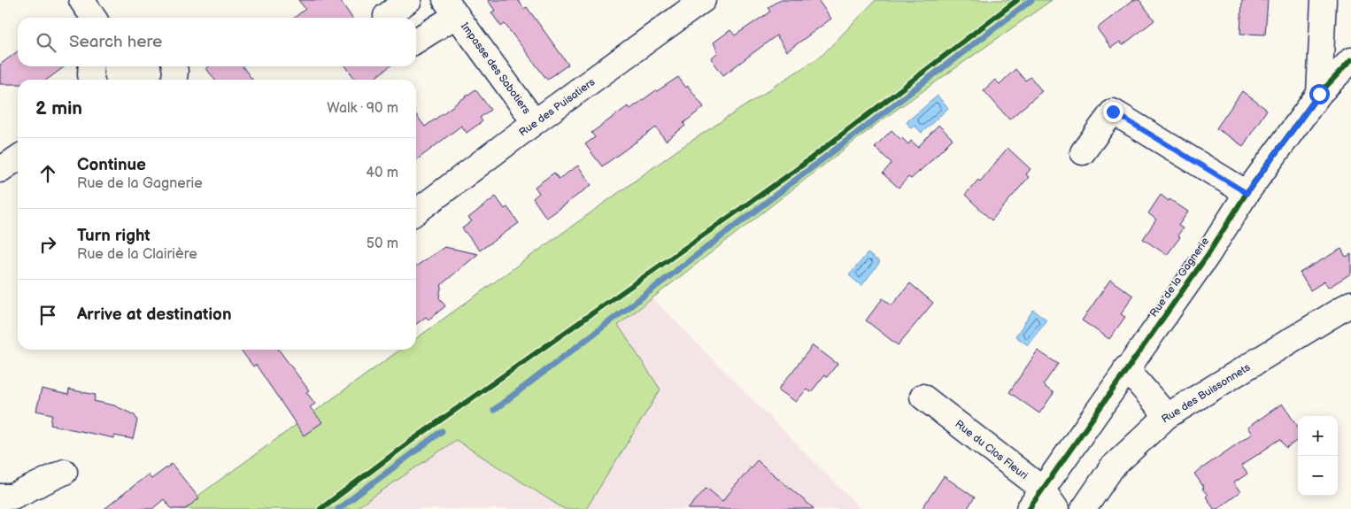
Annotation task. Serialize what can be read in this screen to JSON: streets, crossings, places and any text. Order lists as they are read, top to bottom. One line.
{"streets":{"street":["Impasse des Sabotiers","Rue des Puisatiers","Rue de la Gagnerie","Rue des Buissonnets","Rue du Clos Fleuri"]},"crossings":[["Impasse des Sabotiers","Rue des Puisatiers"],["Rue de la Gagnerie","Rue du Clos Fleuri"]],"page":{"search":"Search here","heading":["2 min","Walk · 90 m"],"list":[["Continue","Rue de la Gagnerie","40 m"],["Turn right","Rue de la Clairière","50 m"],"Arrive at destination"],"map_buttons":["+","−"]}}
